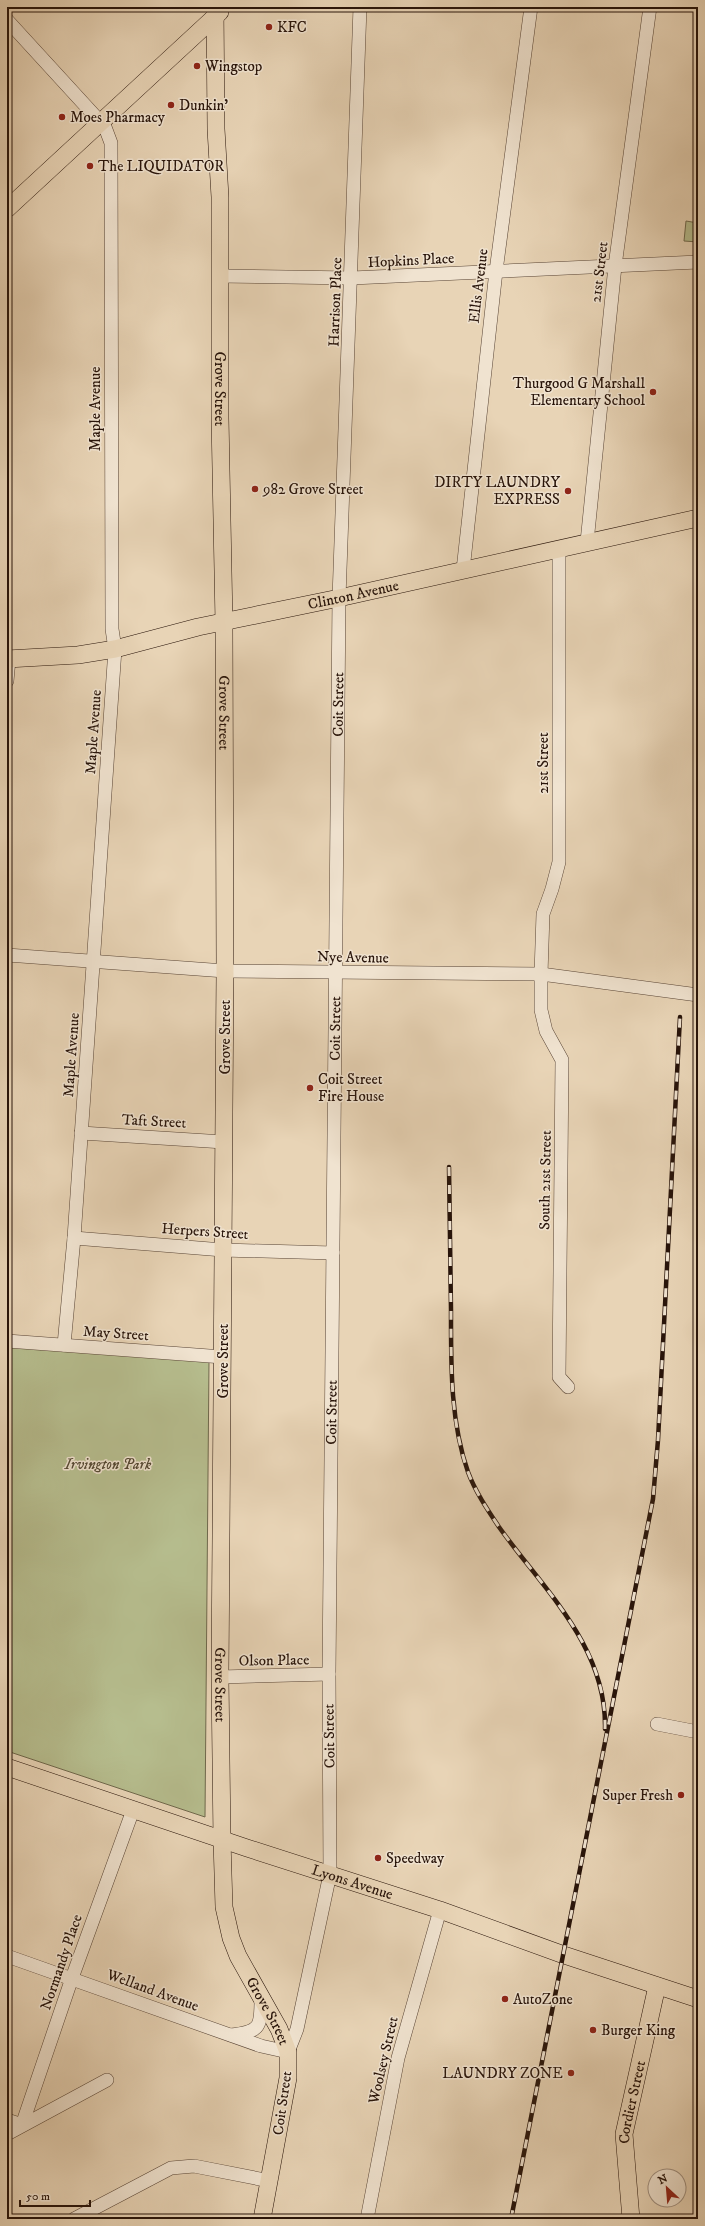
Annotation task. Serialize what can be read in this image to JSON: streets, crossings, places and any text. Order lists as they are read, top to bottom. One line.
{"streets":{"main road":["Grove Street","Clinton Avenue","Coit Street","Lyons Avenue","Cordier Street"],"street":["Hopkins Place","21st Street","Ellis Avenue","Harrison Place","Maple Avenue","Nye Avenue","Taft Street","South 21st Street","Herpers Street","May Street","Olson Place","Normandy Place","Welland Avenue","Woolsey Street"]},"crossings":[["Hopkins Place","21st Street"],["Hopkins Place","Ellis Avenue"],["Hopkins Place","Harrison Place"],["Hopkins Place","Grove Street"],["21st Street","Clinton Avenue"],["21st Street","Nye Avenue"],["21st Street","South 21st Street"],["Ellis Avenue","Clinton Avenue"],["Harrison Place","Clinton Avenue"],["Harrison Place","Coit Street"],["Grove Street","Clinton Avenue"],["Grove Street","Coit Street"],["Grove Street","Nye Avenue"],["Grove Street","Taft Street"],["Grove Street","Herpers Street"],["Grove Street","May Street"],["Grove Street","Olson Place"],["Grove Street","Lyons Avenue"],["Grove Street","Welland Avenue"],["Maple Avenue","Clinton Avenue"],["Maple Avenue","Nye Avenue"],["Maple Avenue","Taft Street"],["Maple Avenue","Herpers Street"],["Maple Avenue","May Street"],["Clinton Avenue","Coit Street"],["Coit Street","Nye Avenue"],["Coit Street","Herpers Street"],["Coit Street","Olson Place"],["Coit Street","Lyons Avenue"],["Coit Street","Welland Avenue"],["Nye Avenue","South 21st Street"],["Lyons Avenue","Normandy Place"],["Lyons Avenue","Woolsey Street"],["Lyons Avenue","Cordier Street"],["Normandy Place","Welland Avenue"]],"parks":["Irvington Park"],"places":["KFC","Wingstop","Dunkin'","Moes Pharmacy","The LIQUIDATOR","Thurgood G Marshall Elementary School","982 Grove Street","DIRTY LAUNDRY EXPRESS","Coit Street Fire House","Super Fresh","Speedway","AutoZone","Burger King","LAUNDRY ZONE"],"scale_bar":"50 m","north":"top left"}
